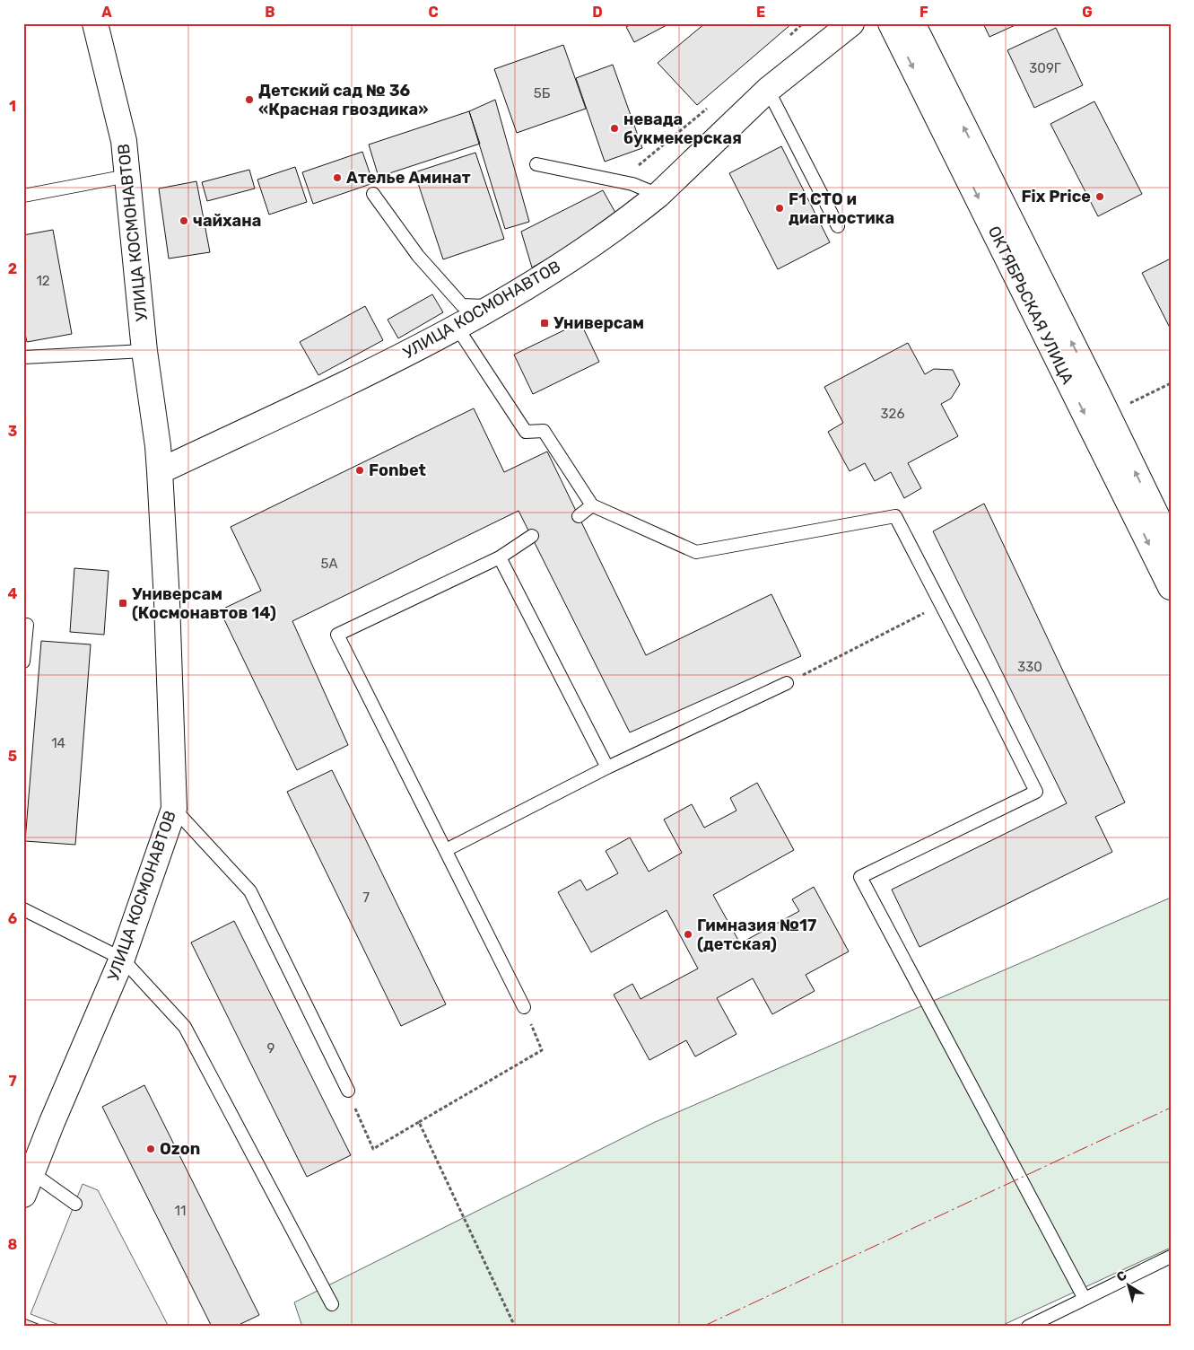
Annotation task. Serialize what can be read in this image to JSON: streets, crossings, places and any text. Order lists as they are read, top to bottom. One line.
{"streets":{"street":["УЛИЦА КОСМОНАВТОВ","ОКТЯБРЬСКАЯ УЛИЦА"]},"places":{"other":["Детский сад № 36 «Красная гвоздика»","невада букмекерская","Ателье Аминат","Fix Price","F1 СТО и диагностика","чайхана","Fonbet","Гимназия №17 (детская)","Ozon"],"transit":["Универсам","Универсам (Космонавтов 14)"]},"house_numbers":["309Г","5Б","12","326","5А","330","14","7","9","11"],"north":"top left","grid":{"columns":["A","B","C","D","E","F","G"],"rows":["1","2","3","4","5","6","7","8"]}}
